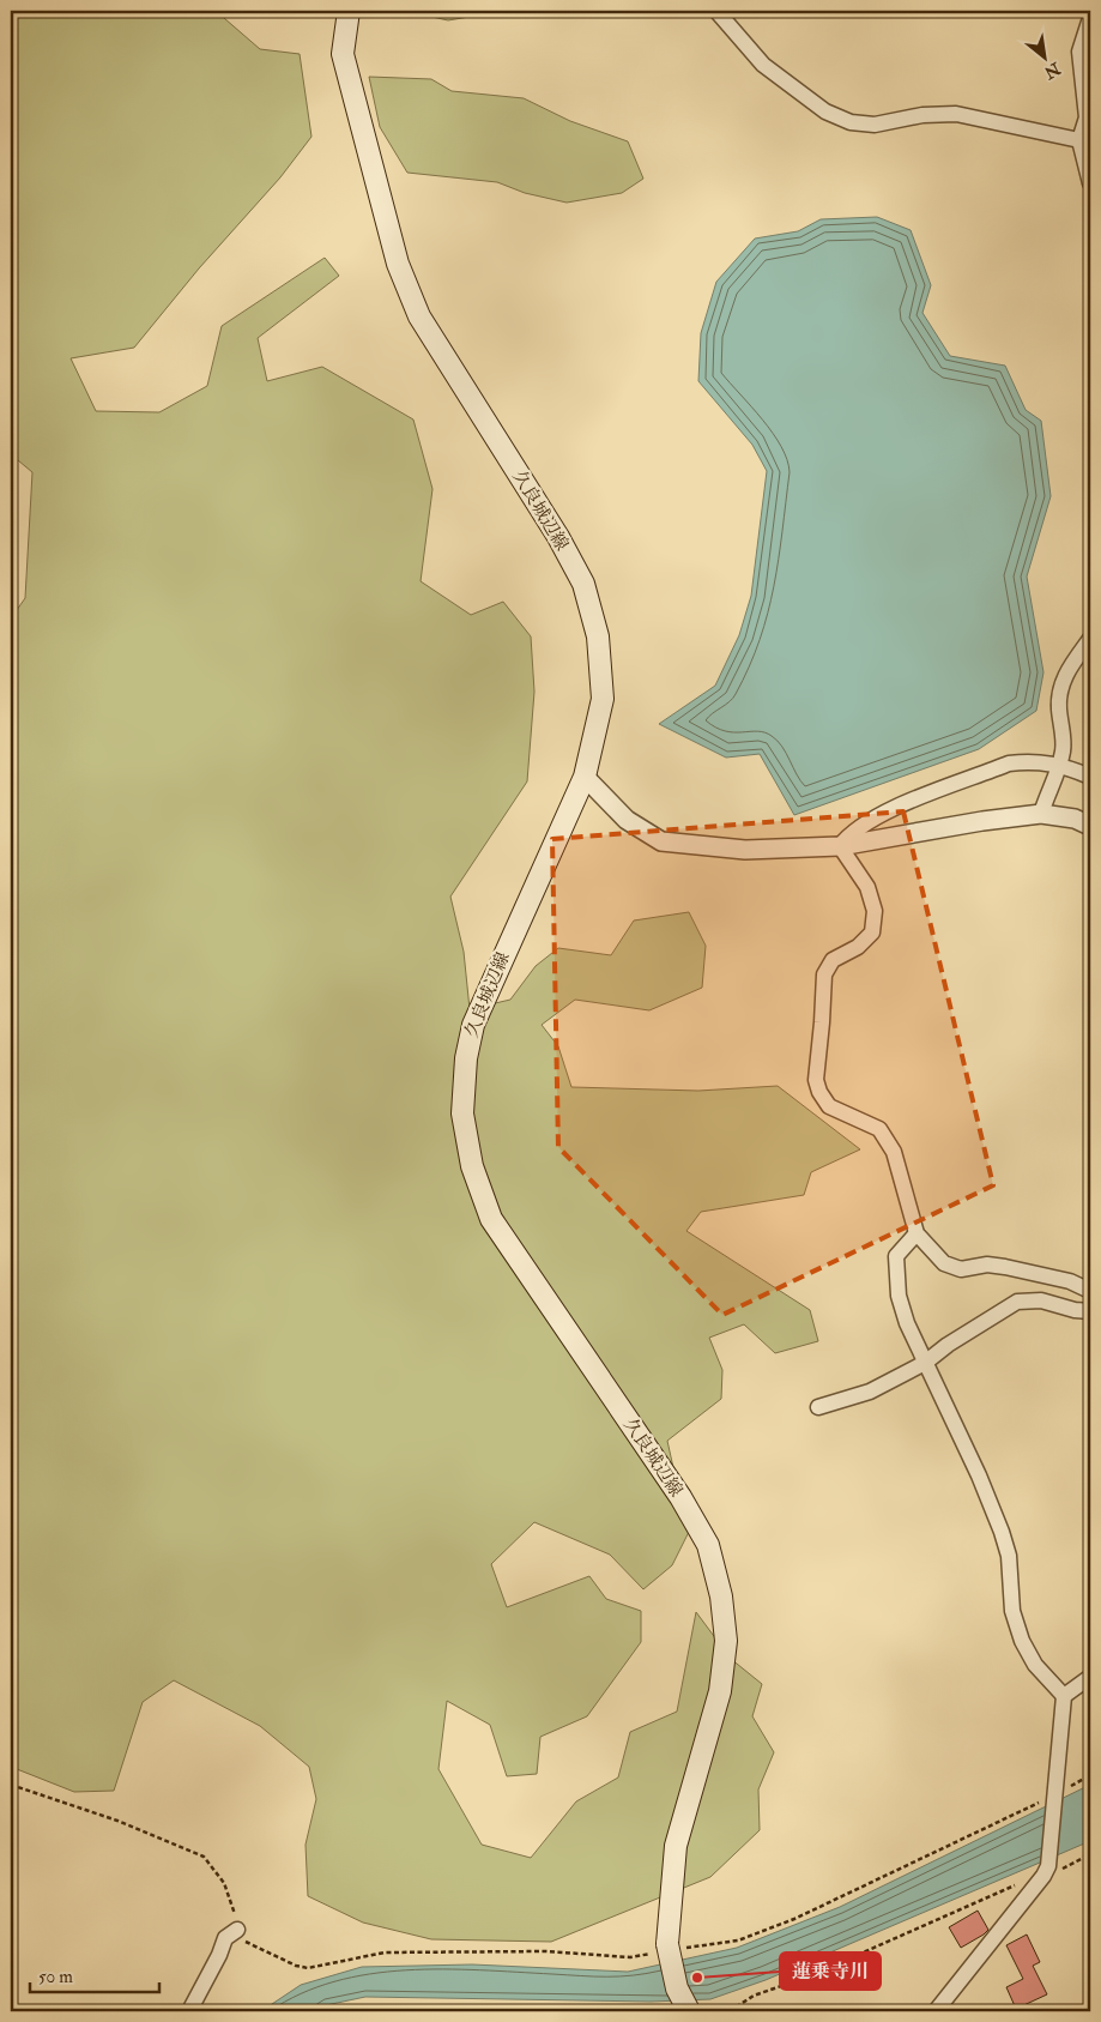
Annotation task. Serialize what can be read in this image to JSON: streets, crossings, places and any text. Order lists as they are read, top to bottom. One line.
{"streets":{"main road":["久良城辺線"]},"places":["蓮乗寺川"],"scale_bar":"50 m","north":"bottom right"}
